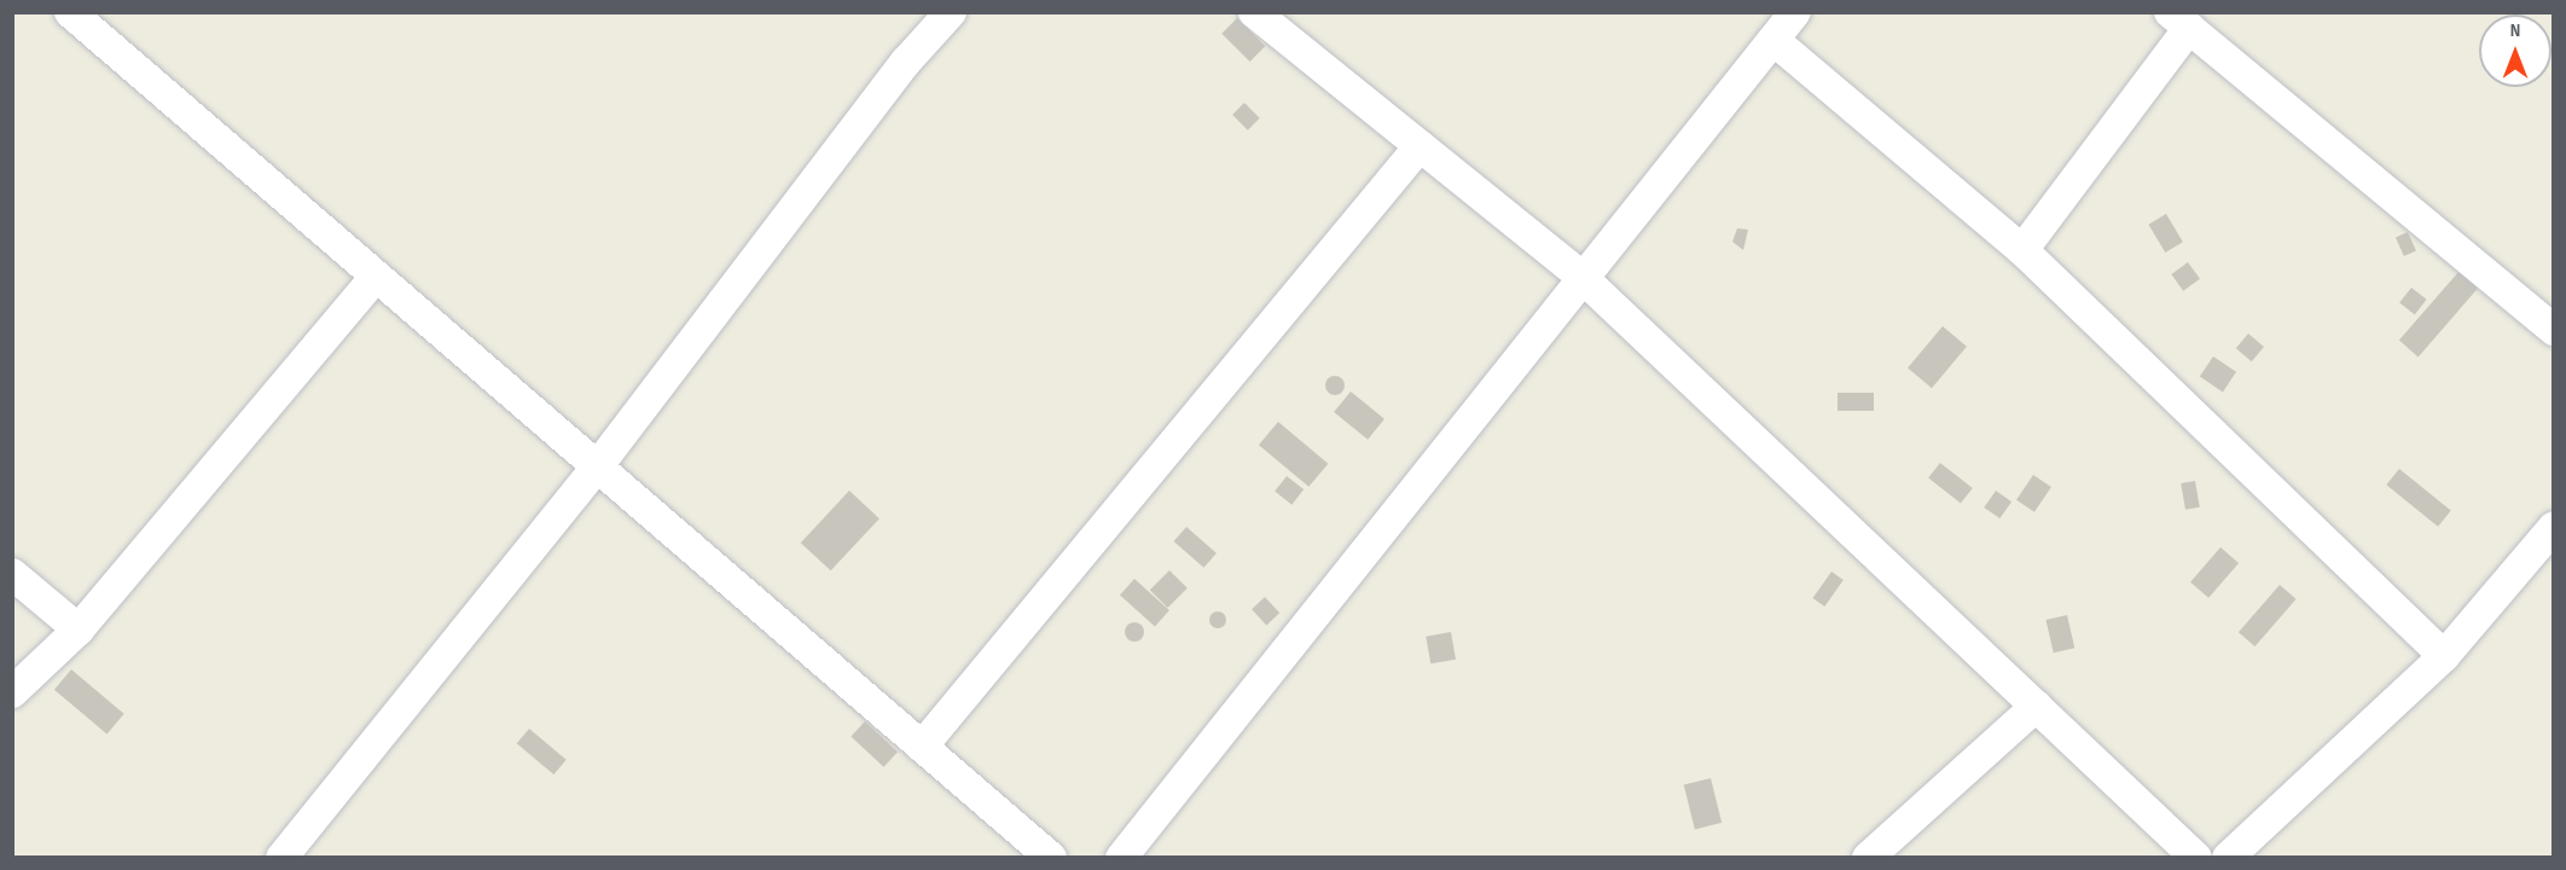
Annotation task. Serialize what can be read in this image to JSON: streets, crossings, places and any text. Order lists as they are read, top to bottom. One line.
{"north":"top"}
